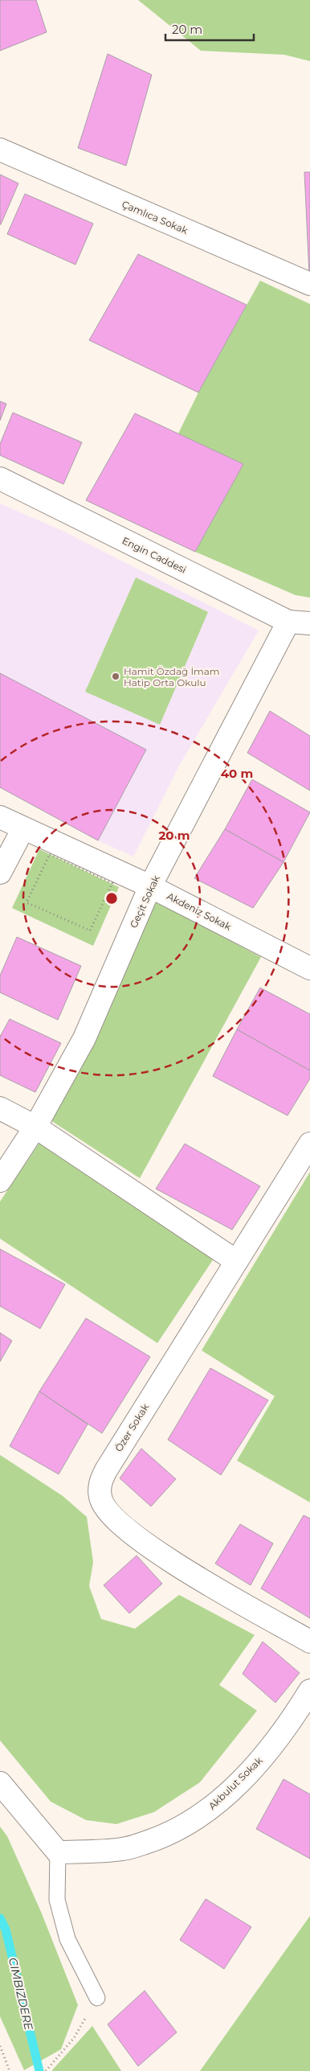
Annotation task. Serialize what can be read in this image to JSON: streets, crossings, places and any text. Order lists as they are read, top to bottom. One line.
{"streets":{"street":["Çamlıca Sokak","Engin Caddesi","Geçit Sokak","Akdeniz Sokak","Özer Sokak","Akbulut Sokak"]},"crossings":[["Engin Caddesi","Geçit Sokak"],["Geçit Sokak","Akdeniz Sokak"]],"water":["CIMBIZDERE"],"places":["Hamit Özdağ İmam Hatip Orta Okulu"],"scale_bar":"20 m","rings":["40 m","20 m"]}
